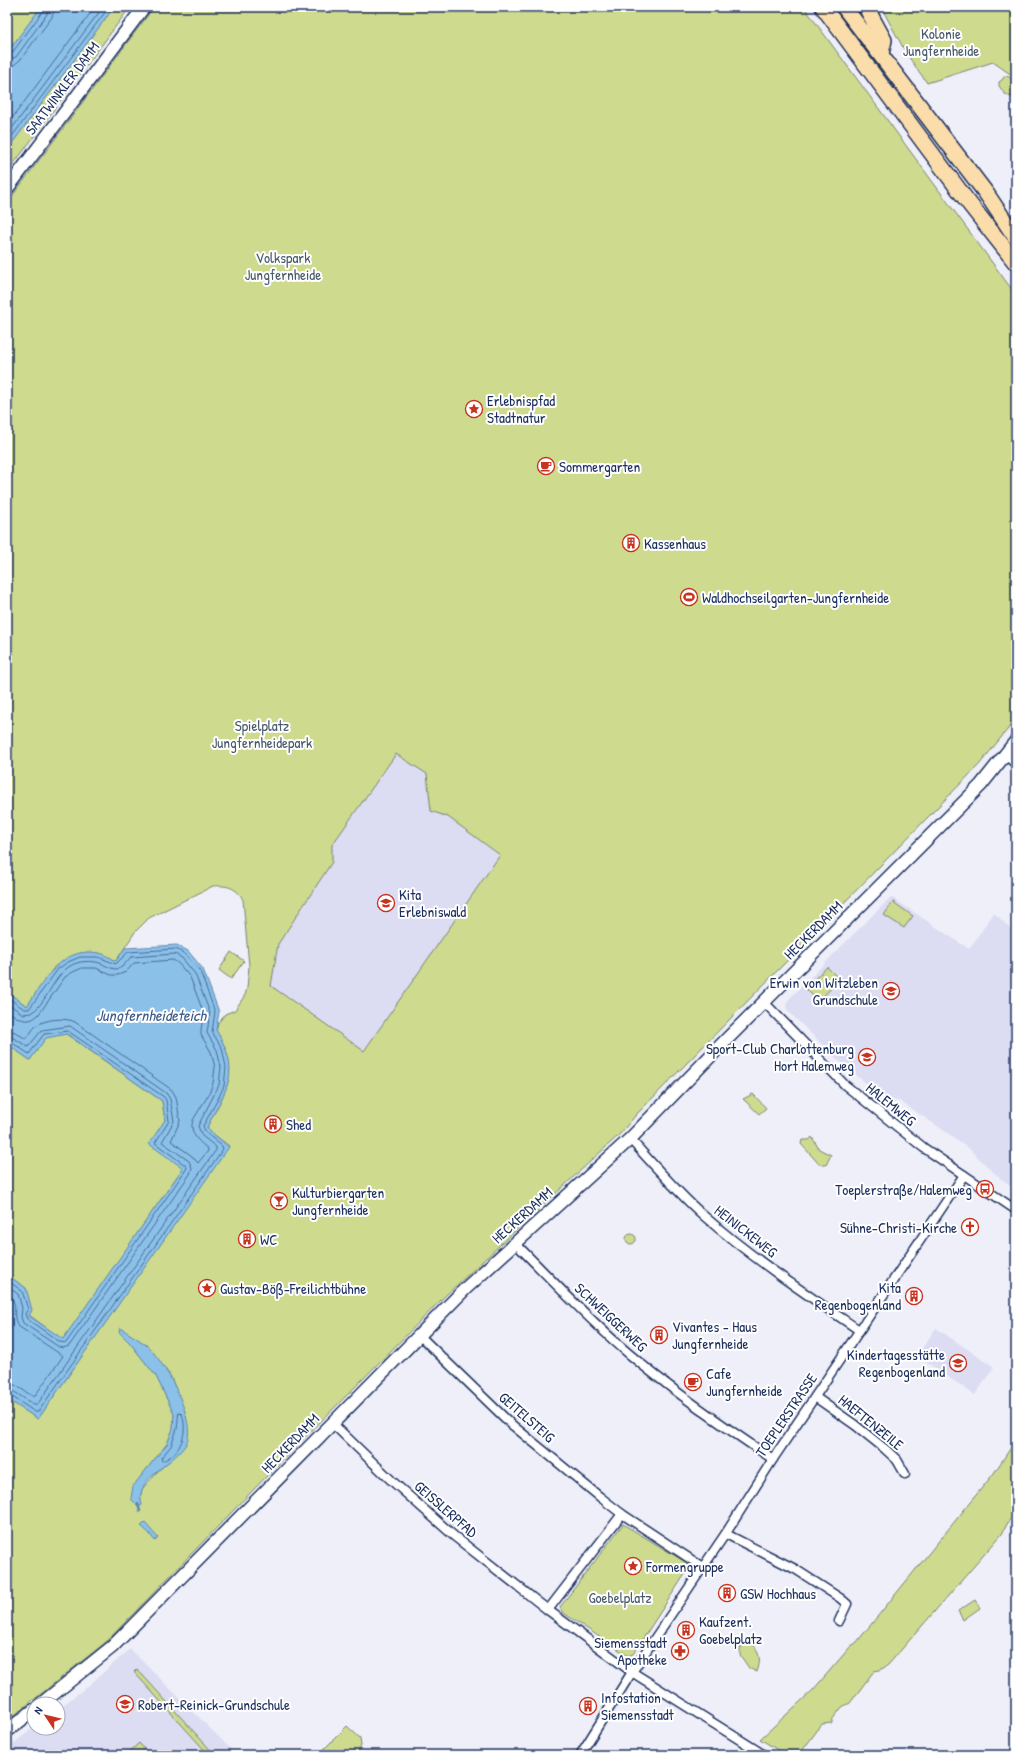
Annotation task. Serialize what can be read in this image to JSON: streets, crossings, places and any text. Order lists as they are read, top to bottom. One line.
{"streets":{"street":["SAATWINKLER DAMM","HECKERDAMM","HALEMWEG","HEINICKEWEG","SCHWEIGGERWEG","TOEPLERSTRASSE","GEITELSTEIG","HAEFTENZEILE","GEISSLERPFAD"]},"crossings":[["HECKERDAMM","HALEMWEG"],["HECKERDAMM","HEINICKEWEG"],["HECKERDAMM","SCHWEIGGERWEG"],["HECKERDAMM","GEITELSTEIG"],["HECKERDAMM","GEISSLERPFAD"],["HALEMWEG","TOEPLERSTRASSE"],["HEINICKEWEG","TOEPLERSTRASSE"],["SCHWEIGGERWEG","TOEPLERSTRASSE"],["TOEPLERSTRASSE","HAEFTENZEILE"]],"water":["Jungfernheideteich"],"parks":["Kolonie Jungfernheide","Volkspark Jungfernheide","Spielplatz Jungfernheidepark","Goebelplatz"],"places":{"place":["Erlebnispfad Stadtnatur","Gustav-Böß-Freilichtbühne","Formengruppe"],"cafe":["Sommergarten","Cafe Jungfernheide"],"building":["Kassenhaus","Shed","WC","Kita Regenbogenland","Vivantes - Haus Jungfernheide","GSW Hochhaus","Kaufzent. Goebelplatz","Infostation Siemensstadt"],"sports":["Waldhochseilgarten-Jungfernheide"],"school or university":["Kita Erlebniswald","Erwin von Witzleben Grundschule","Sport-Club Charlottenburg Hort Halemweg","Kindertagesstätte Regenbogenland","Robert-Reinick-Grundschule"],"bus stop":["Toeplerstraße/Halemweg"],"bar":["Kulturbiergarten Jungfernheide"],"church":["Sühne-Christi-Kirche"],"pharmacy":["Siemensstadt Apotheke"]},"north":"top left"}
